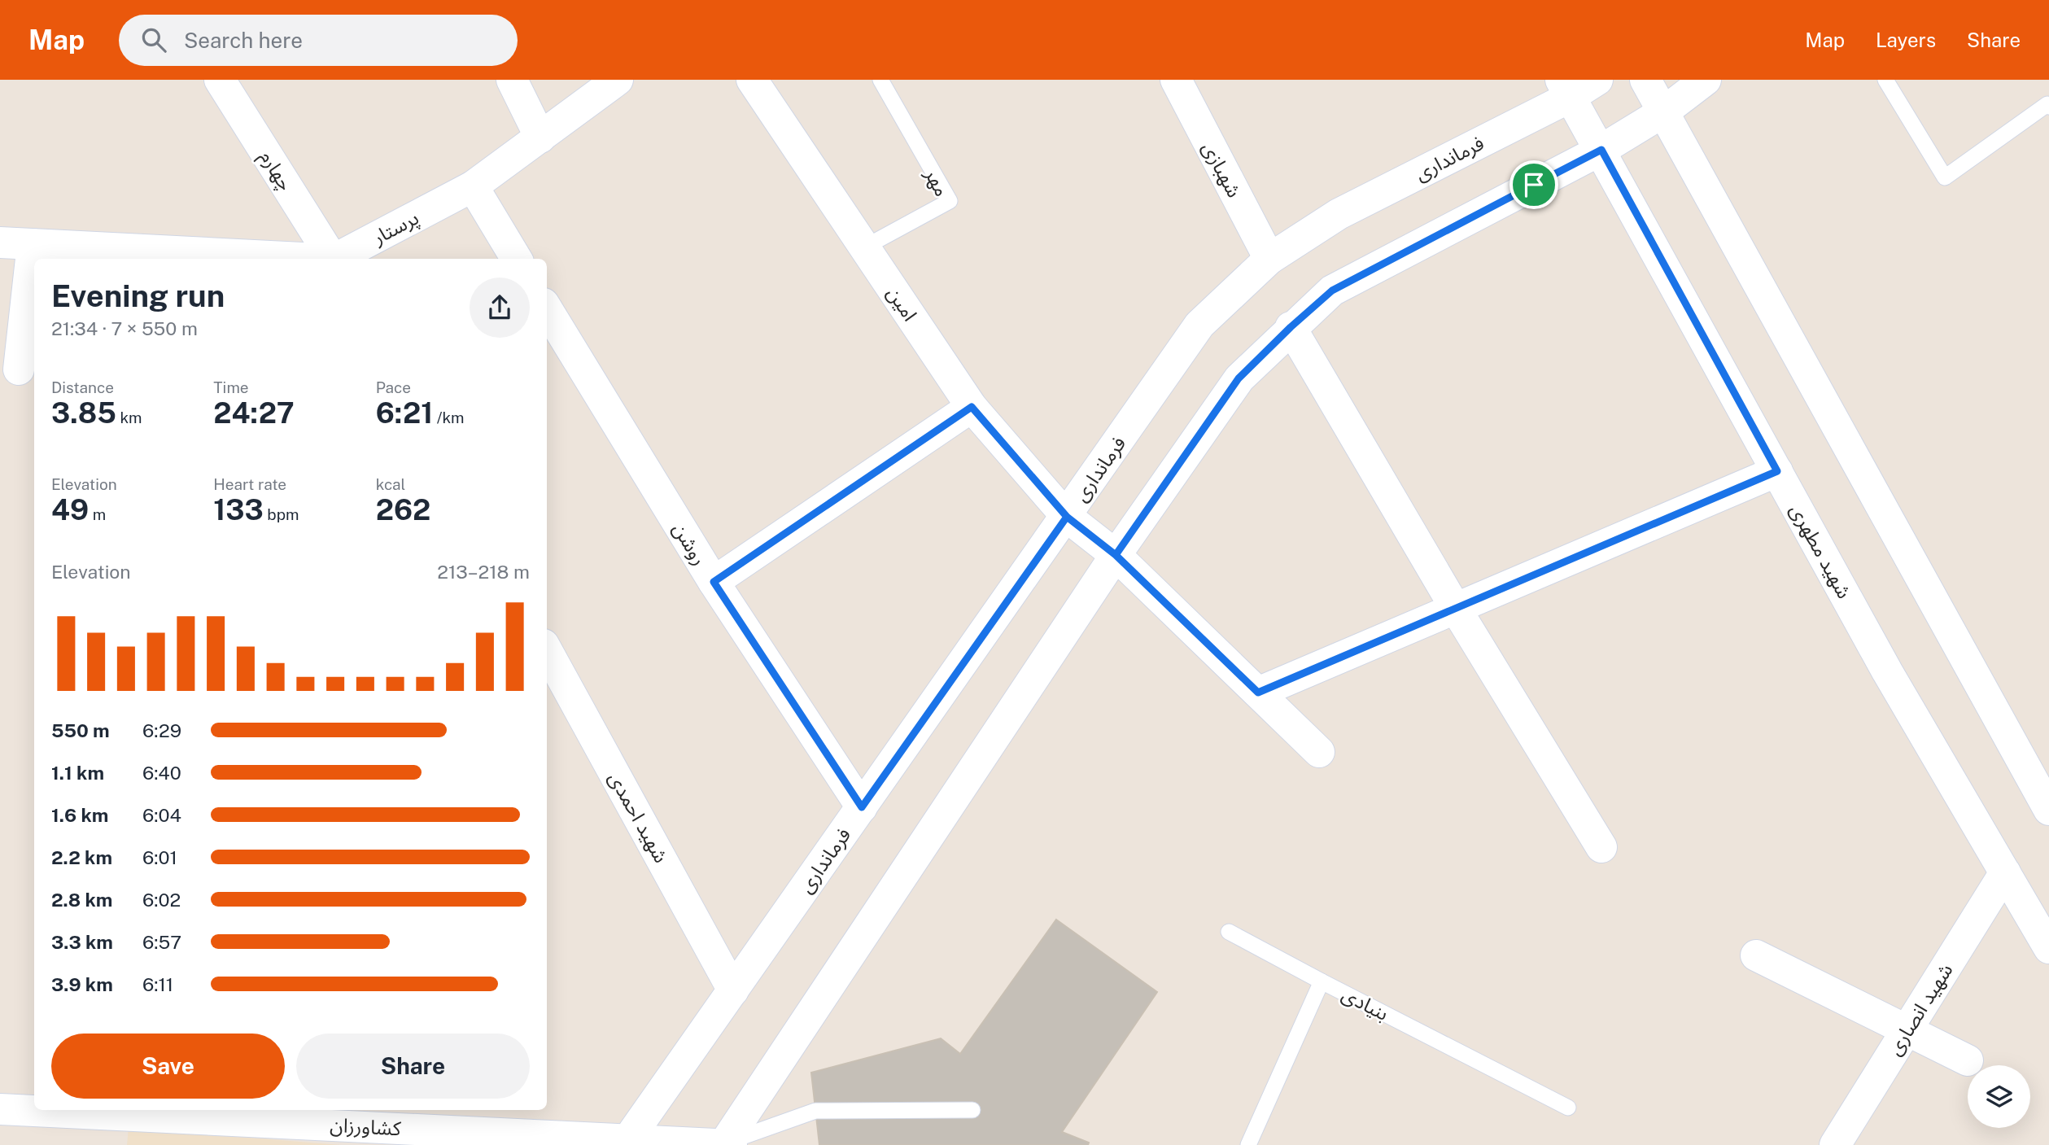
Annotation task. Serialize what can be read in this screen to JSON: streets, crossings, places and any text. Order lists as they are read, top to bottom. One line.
{"streets":{"street":["فرمانداری","شهبازی","چهارم","پرستار","امین","روشن","شهید مطهری","شهید احمدی","شهید انصاری","کشاورزان"],"lane":["مهر","بنیادی"]},"crossings":[["فرمانداری","شهبازی"],["فرمانداری","امین"],["فرمانداری","روشن"],["فرمانداری","شهید مطهری"],["فرمانداری","شهید احمدی"],["فرمانداری","کشاورزان"],["مهر","امین"],["شهید مطهری","شهید انصاری"]],"page":{"header":"Map","search":"Search here","nav":["Map","Layers","Share"],"heading":["Evening run","21:34 · 7 × 550 m"],"stats":[["Distance","3.85 km"],["Time","24:27"],["Pace","6:21 /km"],["Elevation","49 m"],["Heart rate","133 bpm"],["kcal","262"]],"chart":["Elevation","213–218 m"],"list":[{"name":"550 m","note":"6:29"},{"name":"1.1 km","note":"6:40"},{"name":"1.6 km","note":"6:04"},{"name":"2.2 km","note":"6:01"},{"name":"2.8 km","note":"6:02"},{"name":"3.3 km","note":"6:57"},{"name":"3.9 km","note":"6:11"}],"buttons":["Save","Share"]}}
